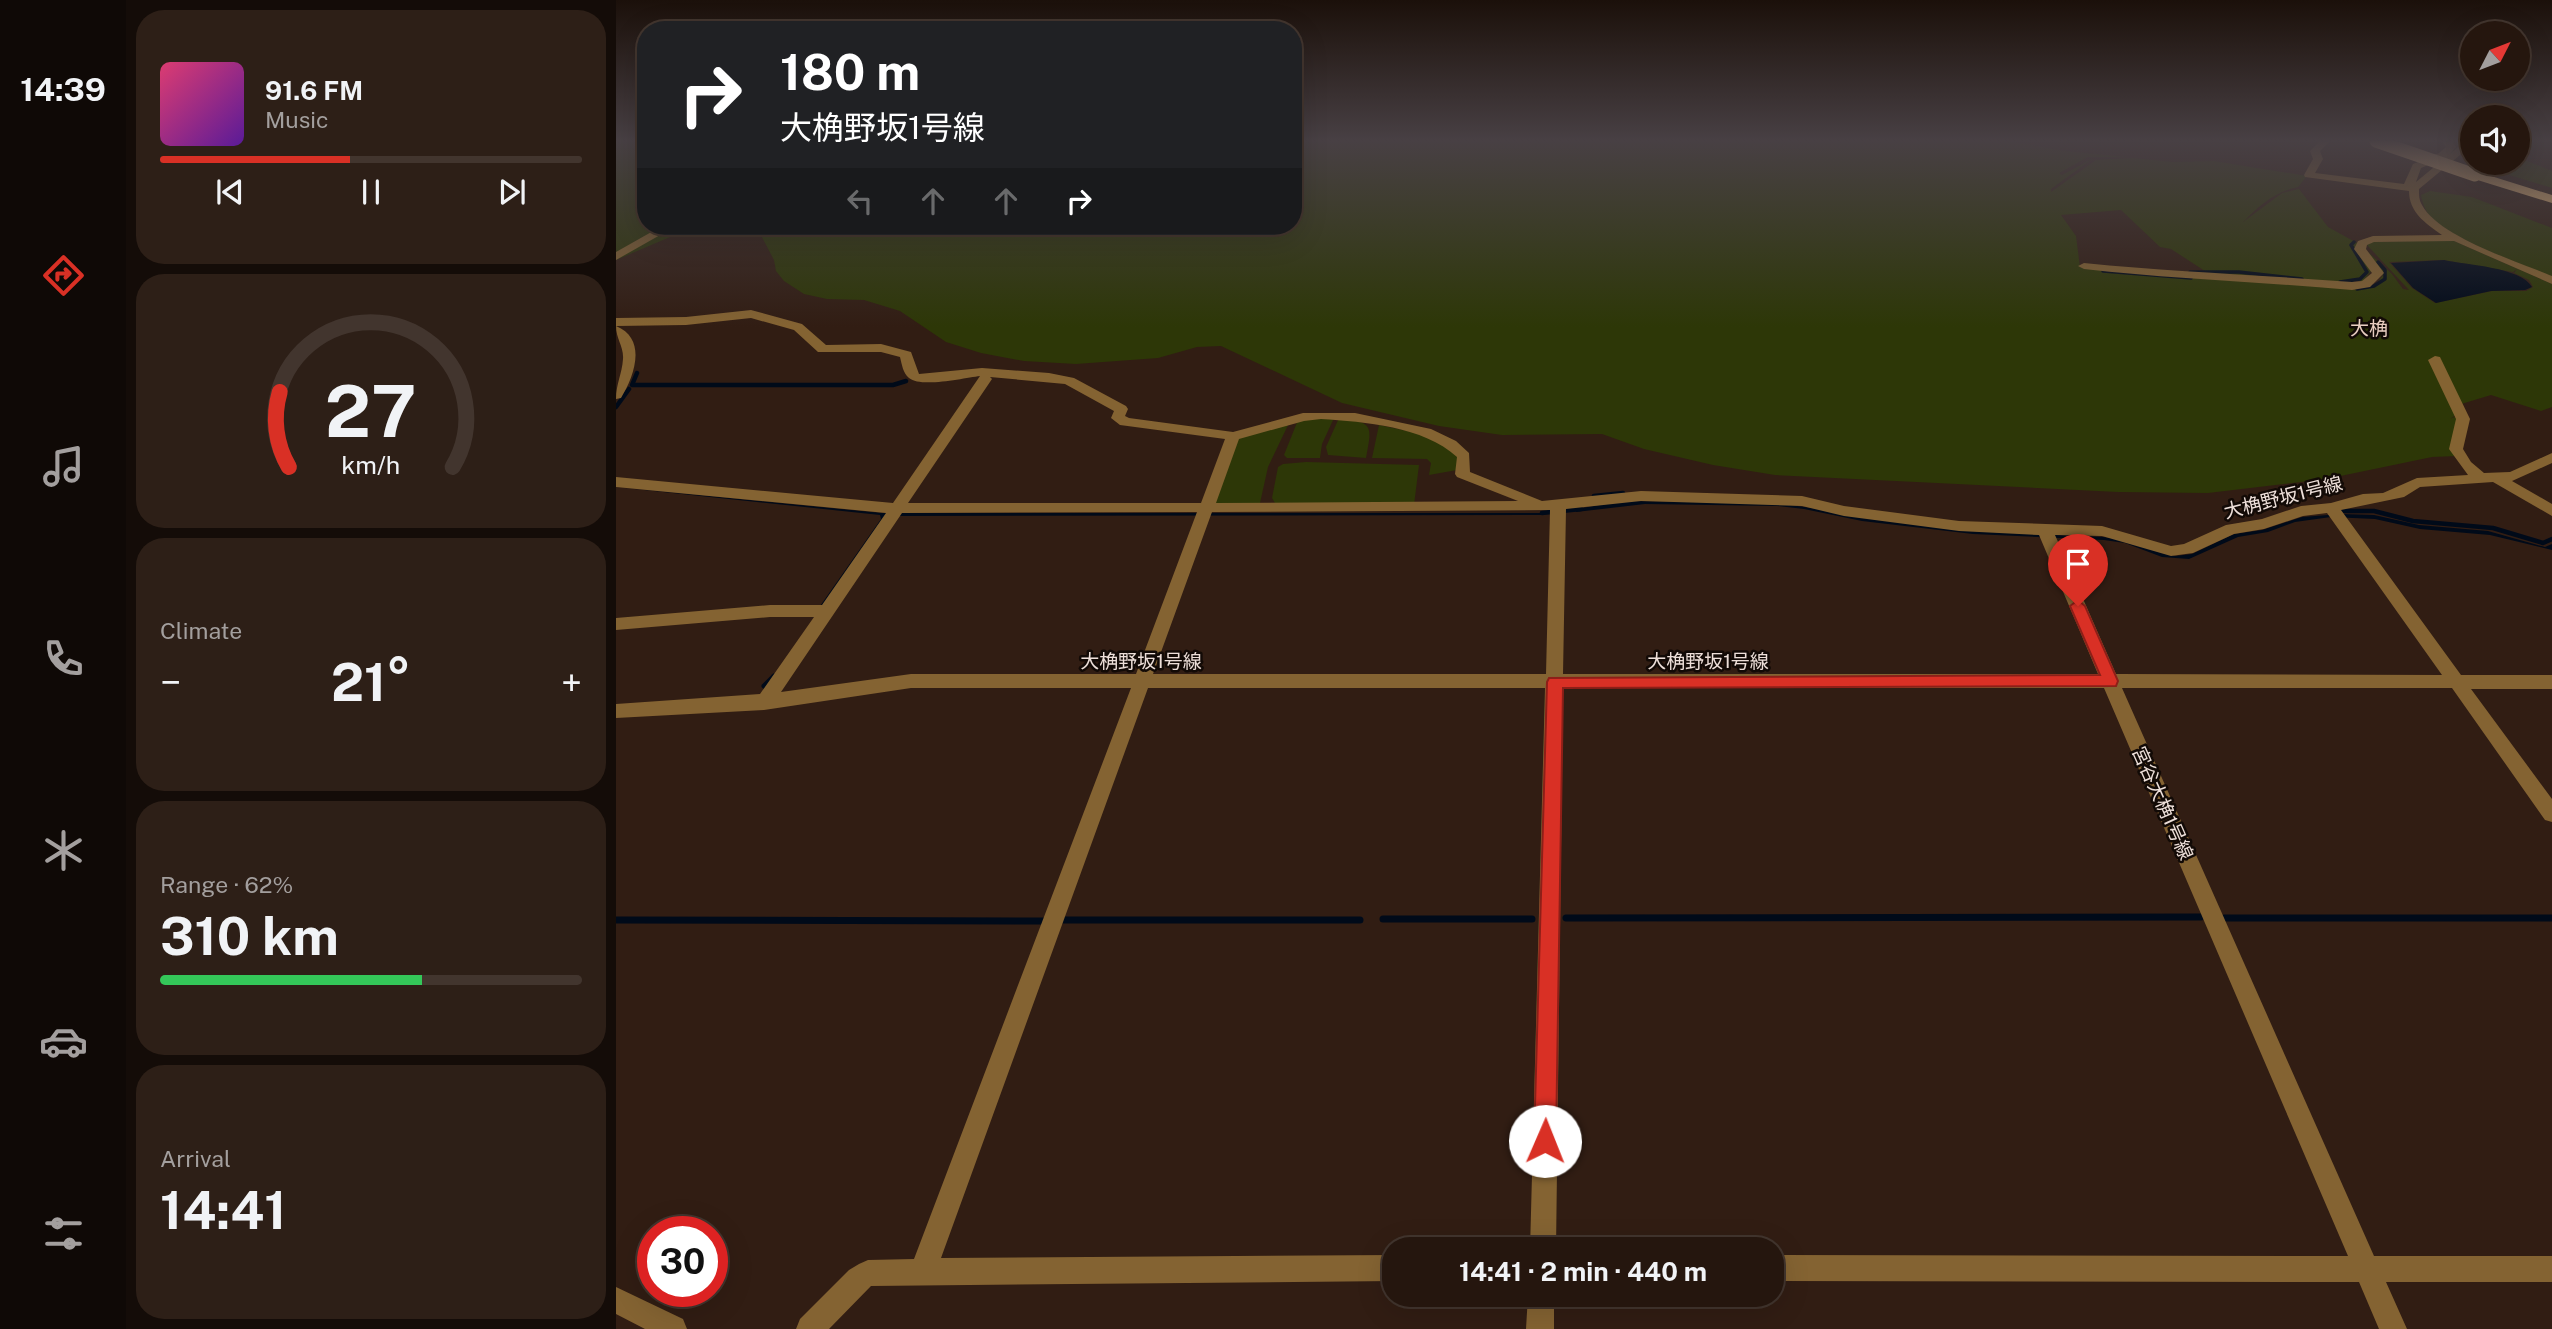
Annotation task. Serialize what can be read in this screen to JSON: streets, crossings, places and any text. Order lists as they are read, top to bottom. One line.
{"streets":{"street":["大桷野坂1号線","宮谷大桷1号線"]},"crossings":[["大桷野坂1号線","宮谷大桷1号線"]],"districts":["大桷"],"north":"top right","page":{"tabs":"14:39","turn":["180 m","大桷野坂1号線"],"song":["91.6 FM","Music"],"tile":["Climate",["Range · 62%","310 km"],["Arrival","14:41"]],"heat":["−","21°","+"],"limit":"30","trip":"14:41 · 2 min · 440 m","gauge":["27","km/h"]}}
